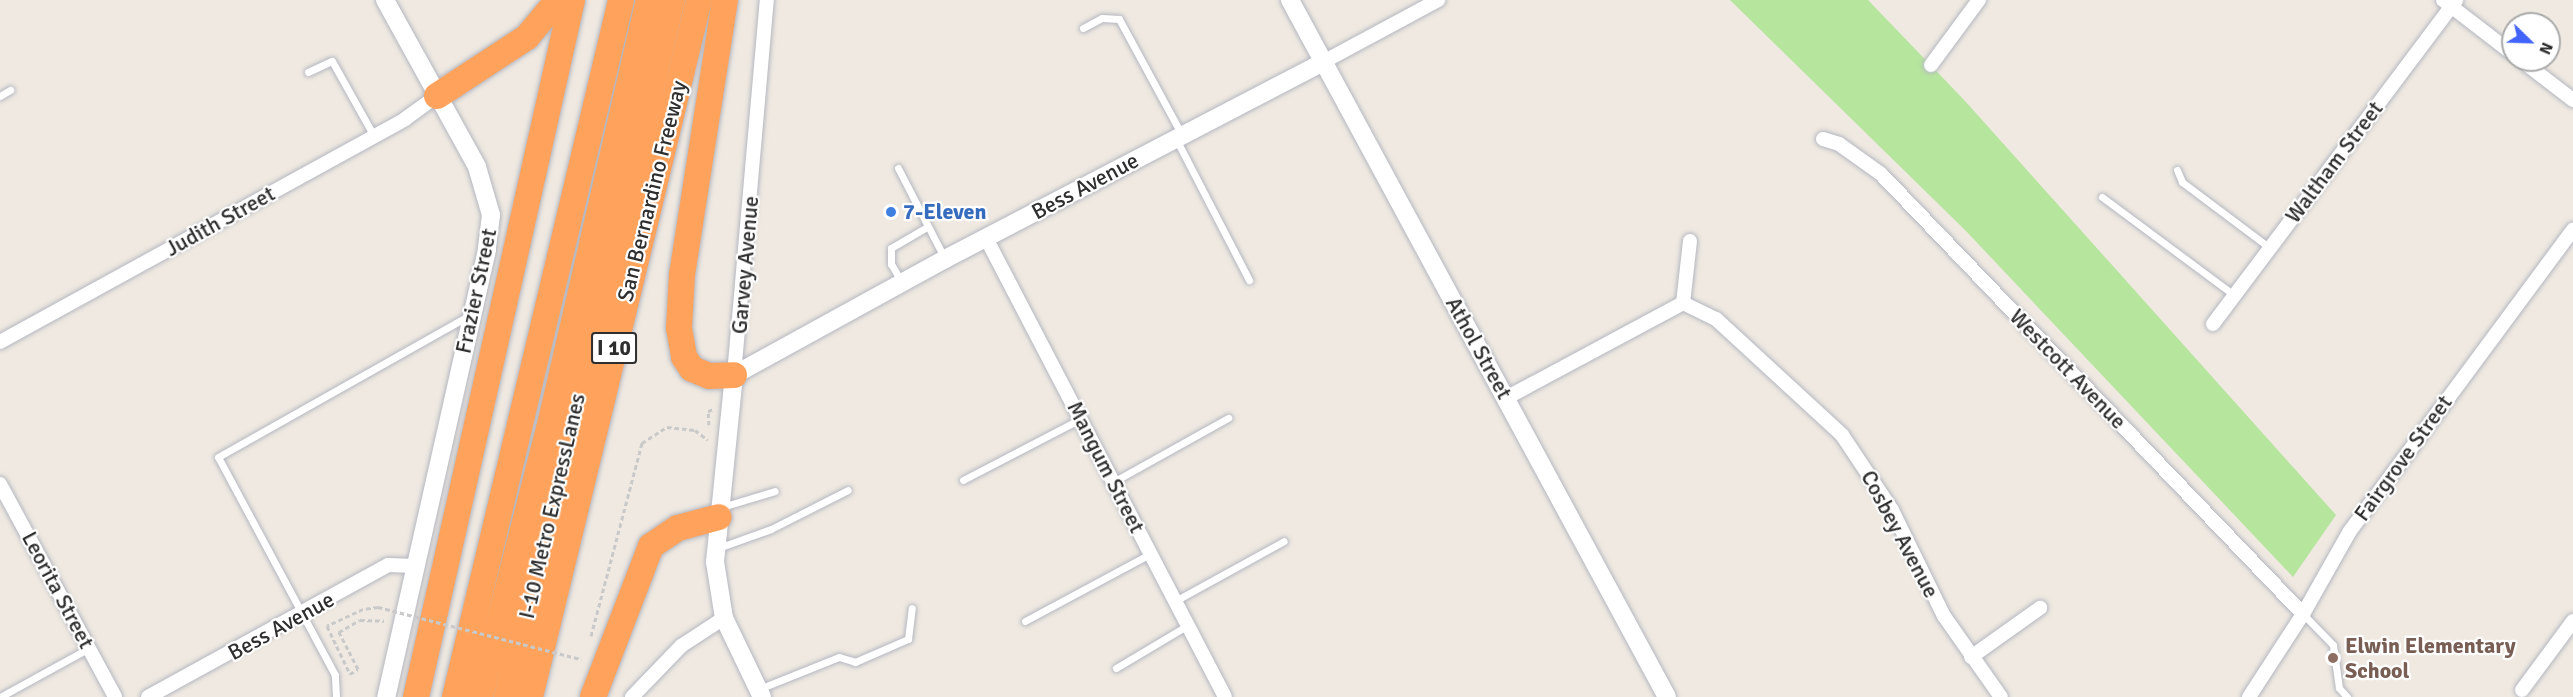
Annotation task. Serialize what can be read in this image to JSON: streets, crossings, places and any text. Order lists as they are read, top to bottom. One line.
{"streets":{"highway":["San Bernardino Freeway","I 10","I-10 Metro ExpressLanes"],"street":["Waltham Street","Bess Avenue","Judith Street","Garvey Avenue","Frazier Street","Athol Street","Westcott Avenue","Fairgrove Street","Mangum Street","Cosbey Avenue","Leorita Street"]},"crossings":[["Bess Avenue","Garvey Avenue"],["Bess Avenue","Frazier Street"],["Bess Avenue","Athol Street"],["Bess Avenue","Mangum Street"],["Judith Street","Frazier Street"],["Westcott Avenue","Fairgrove Street"]],"places":["7-Eleven","Elwin Elementary School"],"north":"bottom right"}
